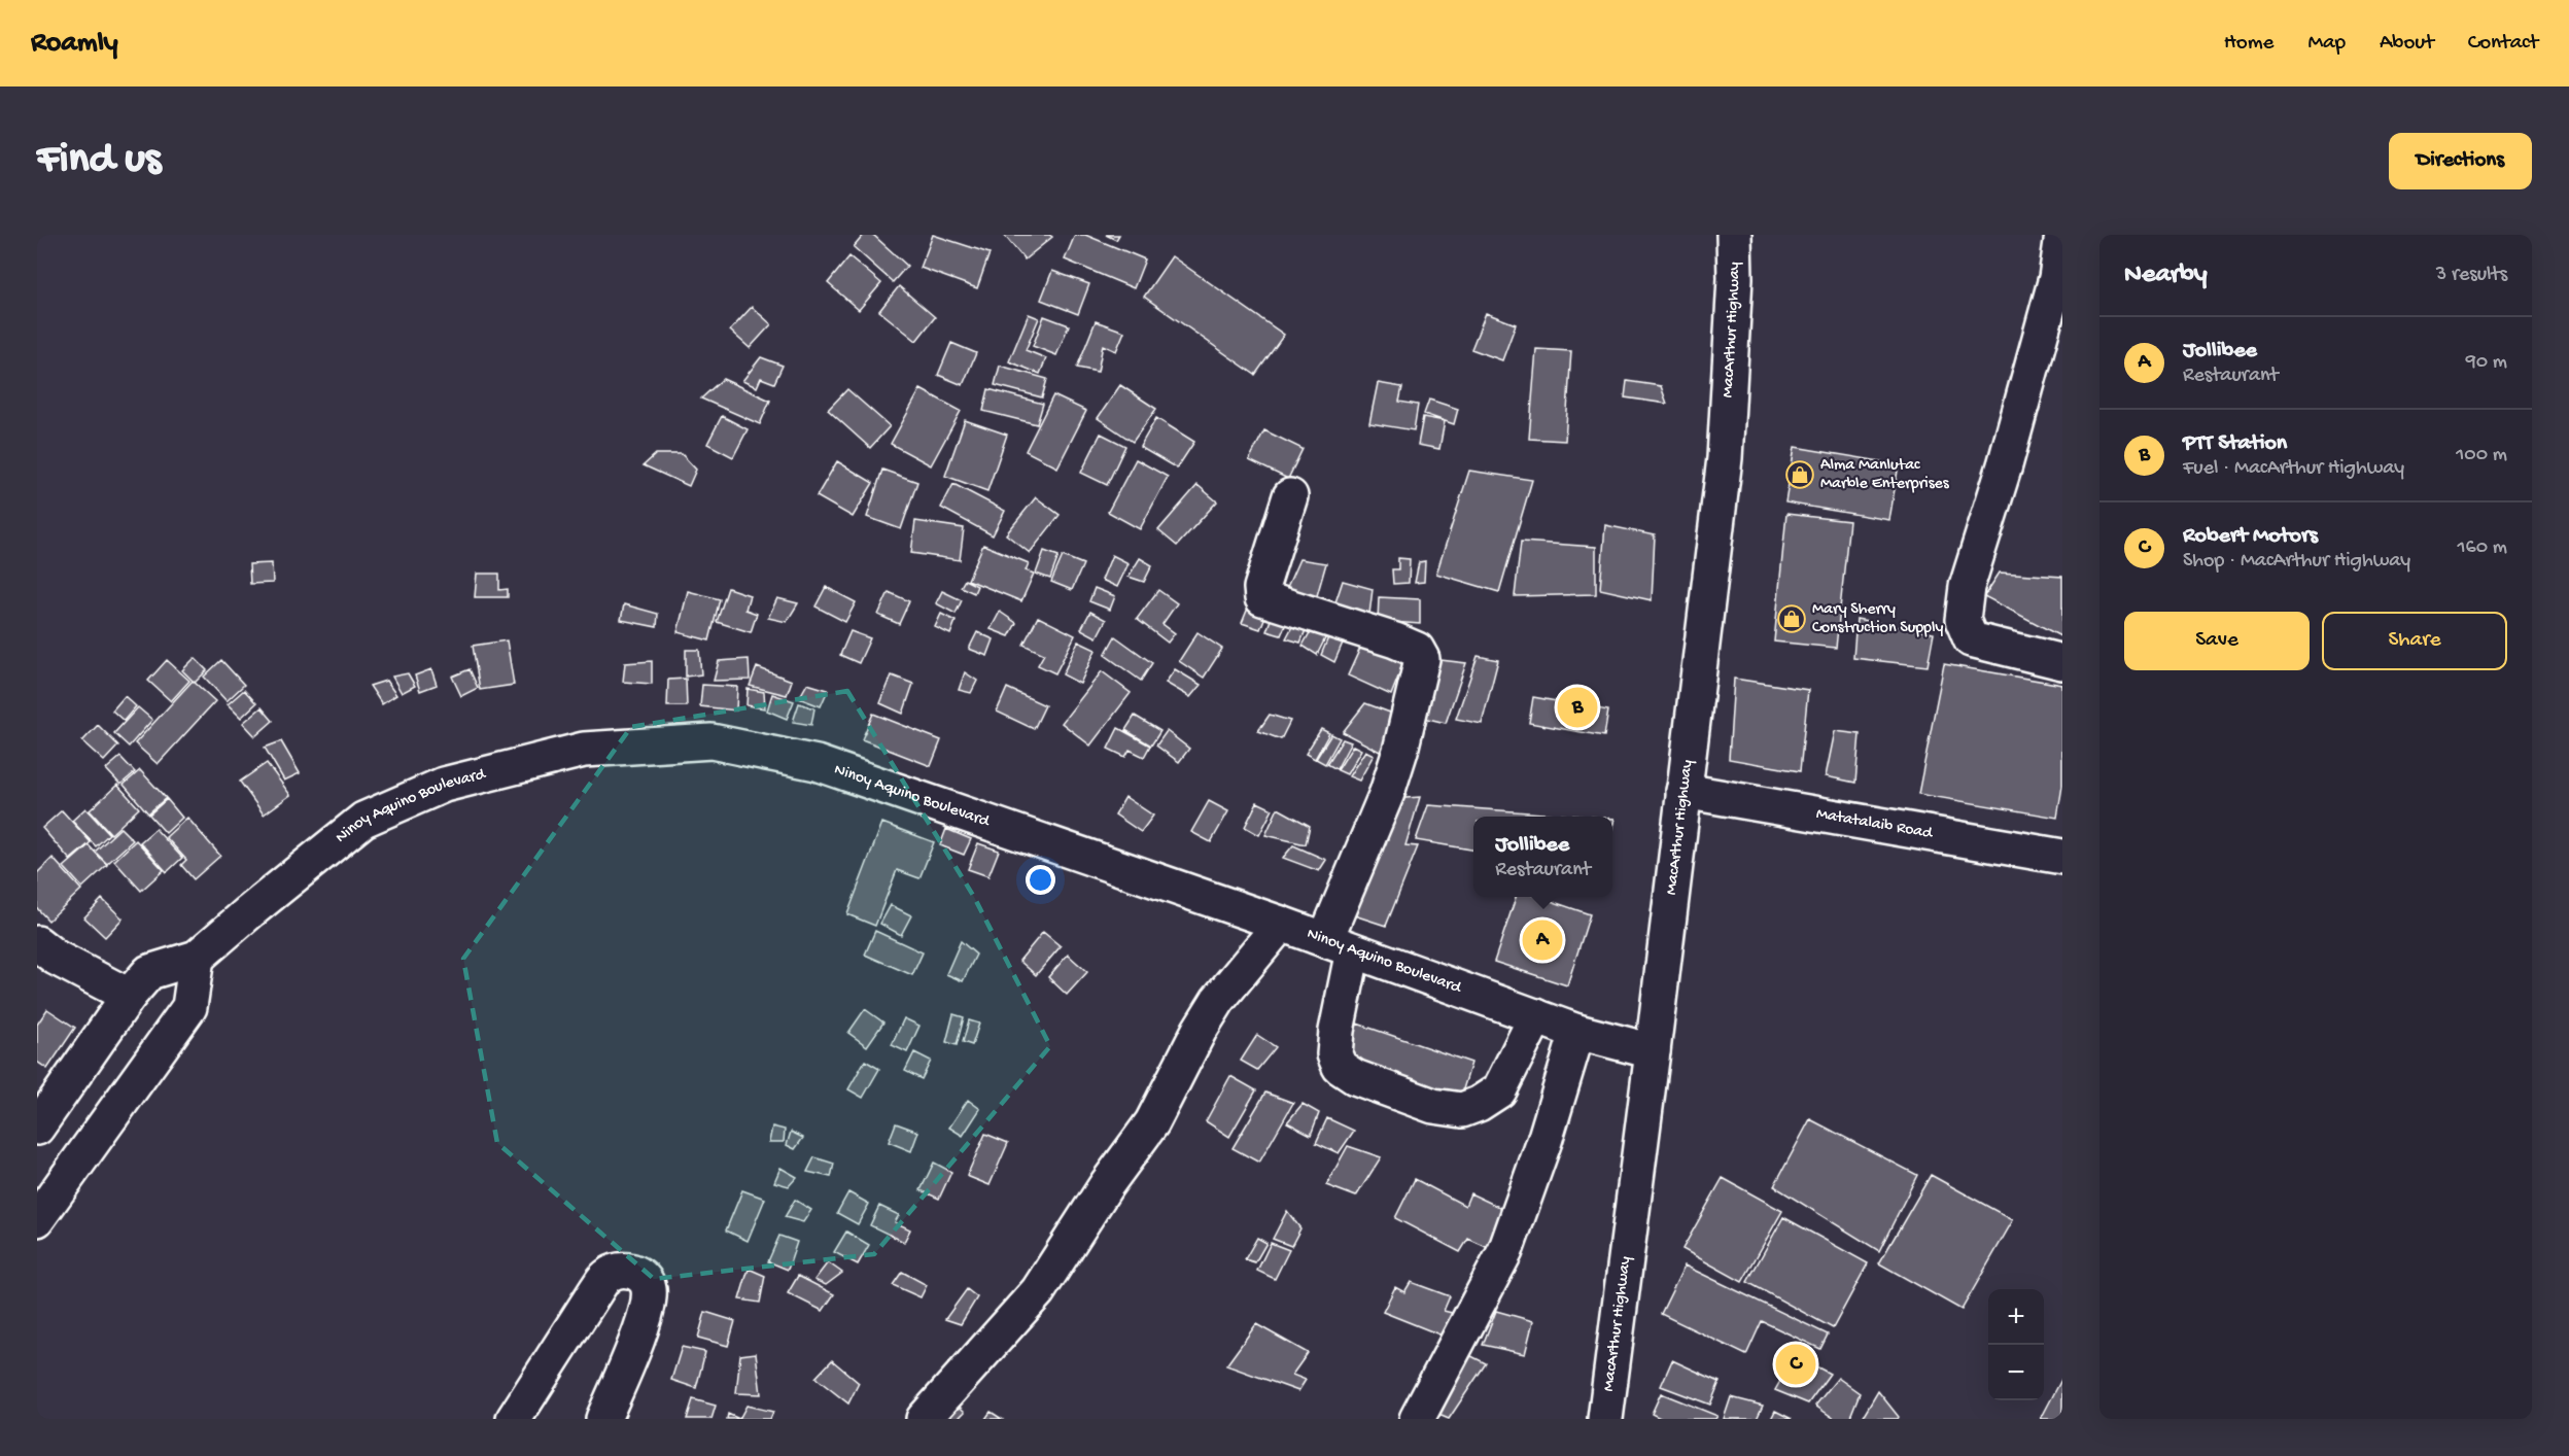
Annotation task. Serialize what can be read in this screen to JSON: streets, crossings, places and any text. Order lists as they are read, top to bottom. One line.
{"streets":{"main road":["MacArthur Highway","Ninoy Aquino Boulevard","Matatalaib Road"]},"crossings":[["MacArthur Highway","Ninoy Aquino Boulevard"],["MacArthur Highway","Matatalaib Road"]],"places":{"shop":["Alma Manlutac Marble Enterprises","Mary Sherry Construction Supply"]},"page":{"header":"Roamly","nav":["Home","Map","About","Contact"],"buttons":["Directions",["Save","Share"]],"title":"Find us","heading":["Nearby","3 results"],"list":[{"mark":"A","name":"Jollibee","note":"Restaurant","value":"90 m"},{"mark":"B","name":"PTT Station","note":"Fuel · MacArthur Highway","value":"100 m"},{"mark":"C","name":"Robert Motors","note":"Shop · MacArthur Highway","value":"160 m"}],"pins":["B","A","C"],"popup":["Jollibee","Restaurant"],"map_buttons":["+","−"]}}
